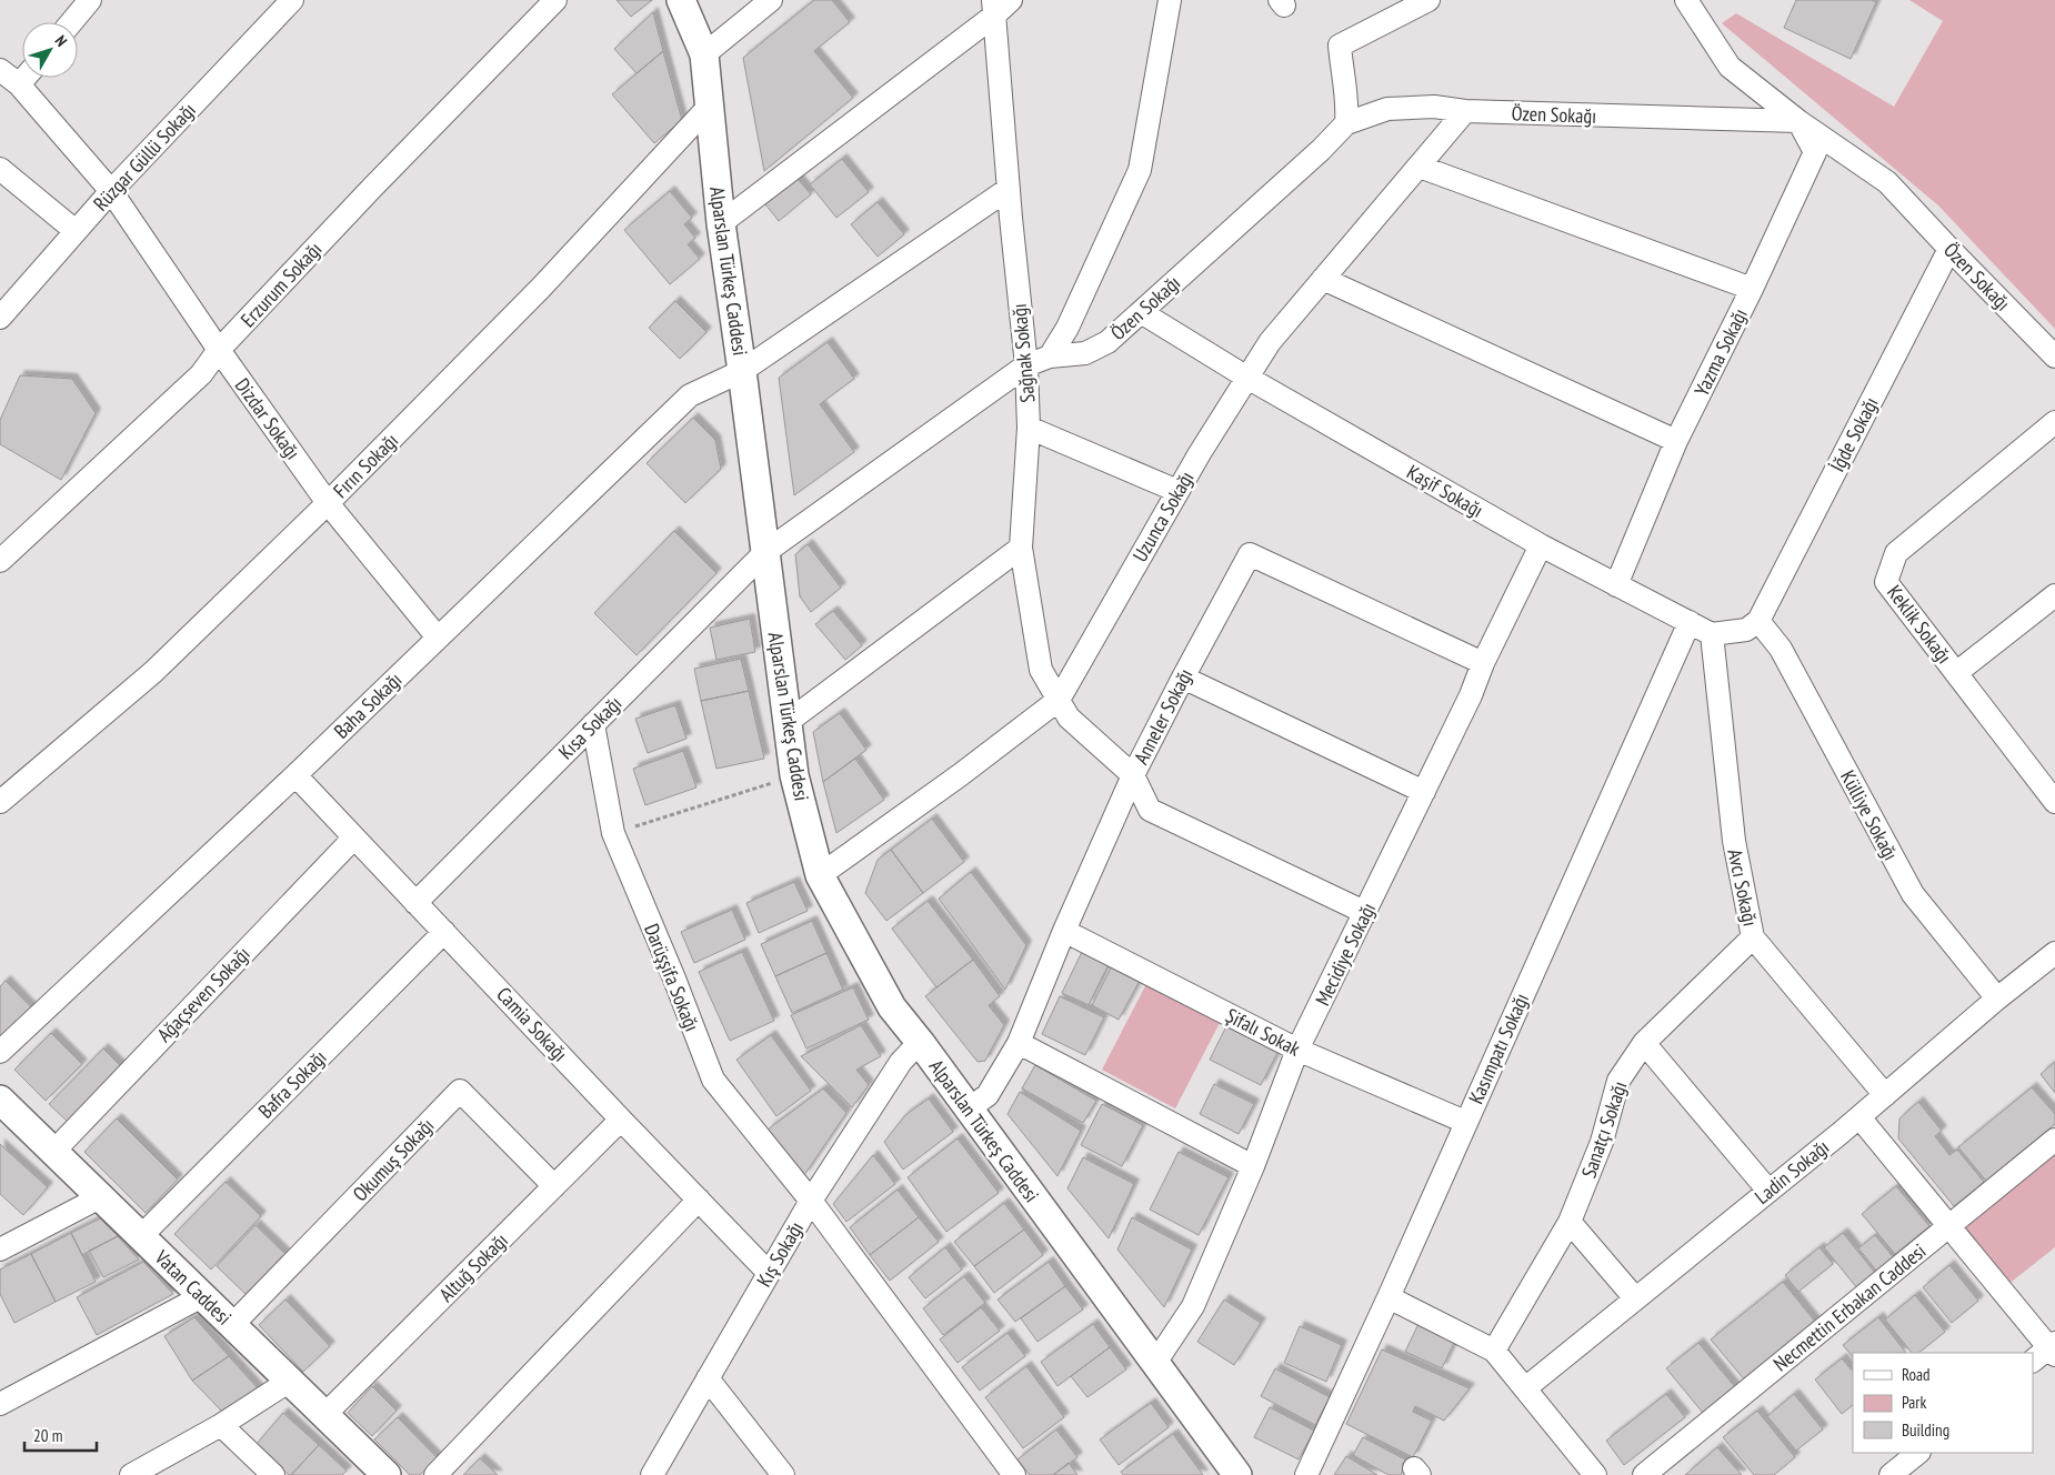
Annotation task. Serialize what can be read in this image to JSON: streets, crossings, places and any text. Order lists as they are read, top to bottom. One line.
{"streets":{"street":["Özen Sokağı","Rüzgar Güllü Sokağı","Alparslan Türkeş Caddesi","Erzurum Sokağı","Yazma Sokağı","Sağnak Sokağı","Dizdar Sokağı","İğde Sokağı","Fırın Sokağı","Kaşif Sokağı","Uzunca Sokağı","Keklik Sokağı","Baha Sokağı","Anneler Sokağı","Kısa Sokağı","Külliye Sokağı","Avcı Sokağı","Mecidiye Sokağı","Darüşşifa Sokağı","Ağaçseven Sokağı","Camia Sokağı","Şifalı Sokak","Kasımpatı Sokağı","Bafra Sokağı","Sanatçı Sokağı","Okumuş Sokağı","Ladin Sokağı","Kış Sokağı","Altuğ Sokağı","Vatan Caddesi","Necmettin Erbakan Caddesi"]},"crossings":[["Özen Sokağı","Yazma Sokağı"],["Özen Sokağı","Sağnak Sokağı"],["Özen Sokağı","İğde Sokağı"],["Özen Sokağı","Kaşif Sokağı"],["Özen Sokağı","Uzunca Sokağı"],["Özen Sokağı","Kısa Sokağı"],["Rüzgar Güllü Sokağı","Dizdar Sokağı"],["Alparslan Türkeş Caddesi","Fırın Sokağı"],["Alparslan Türkeş Caddesi","Uzunca Sokağı"],["Alparslan Türkeş Caddesi","Baha Sokağı"],["Alparslan Türkeş Caddesi","Anneler Sokağı"],["Alparslan Türkeş Caddesi","Kısa Sokağı"],["Alparslan Türkeş Caddesi","Mecidiye Sokağı"],["Alparslan Türkeş Caddesi","Kış Sokağı"],["Erzurum Sokağı","Dizdar Sokağı"],["Yazma Sokağı","Kaşif Sokağı"],["Sağnak Sokağı","Uzunca Sokağı"],["Sağnak Sokağı","Baha Sokağı"],["Sağnak Sokağı","Anneler Sokağı"],["Sağnak Sokağı","Kısa Sokağı"],["Dizdar Sokağı","Fırın Sokağı"],["Dizdar Sokağı","Baha Sokağı"],["İğde Sokağı","Külliye Sokağı"],["Kaşif Sokağı","Uzunca Sokağı"],["Kaşif Sokağı","Avcı Sokağı"],["Kaşif Sokağı","Mecidiye Sokağı"],["Kaşif Sokağı","Kasımpatı Sokağı"],["Baha Sokağı","Camia Sokağı"],["Anneler Sokağı","Mecidiye Sokağı"],["Anneler Sokağı","Şifalı Sokak"],["Kısa Sokağı","Darüşşifa Sokağı"],["Kısa Sokağı","Camia Sokağı"],["Külliye Sokağı","Ladin Sokağı"],["Avcı Sokağı","Sanatçı Sokağı"],["Avcı Sokağı","Ladin Sokağı"],["Mecidiye Sokağı","Şifalı Sokak"],["Darüşşifa Sokağı","Kış Sokağı"],["Ağaçseven Sokağı","Camia Sokağı"],["Ağaçseven Sokağı","Vatan Caddesi"],["Camia Sokağı","Bafra Sokağı"],["Camia Sokağı","Kış Sokağı"],["Camia Sokağı","Altuğ Sokağı"],["Şifalı Sokak","Kasımpatı Sokağı"],["Bafra Sokağı","Vatan Caddesi"],["Okumuş Sokağı","Altuğ Sokağı"],["Okumuş Sokağı","Vatan Caddesi"],["Altuğ Sokağı","Vatan Caddesi"]],"legend":["Road","Park","Building"],"scale_bar":"20 m","north":"top right"}
